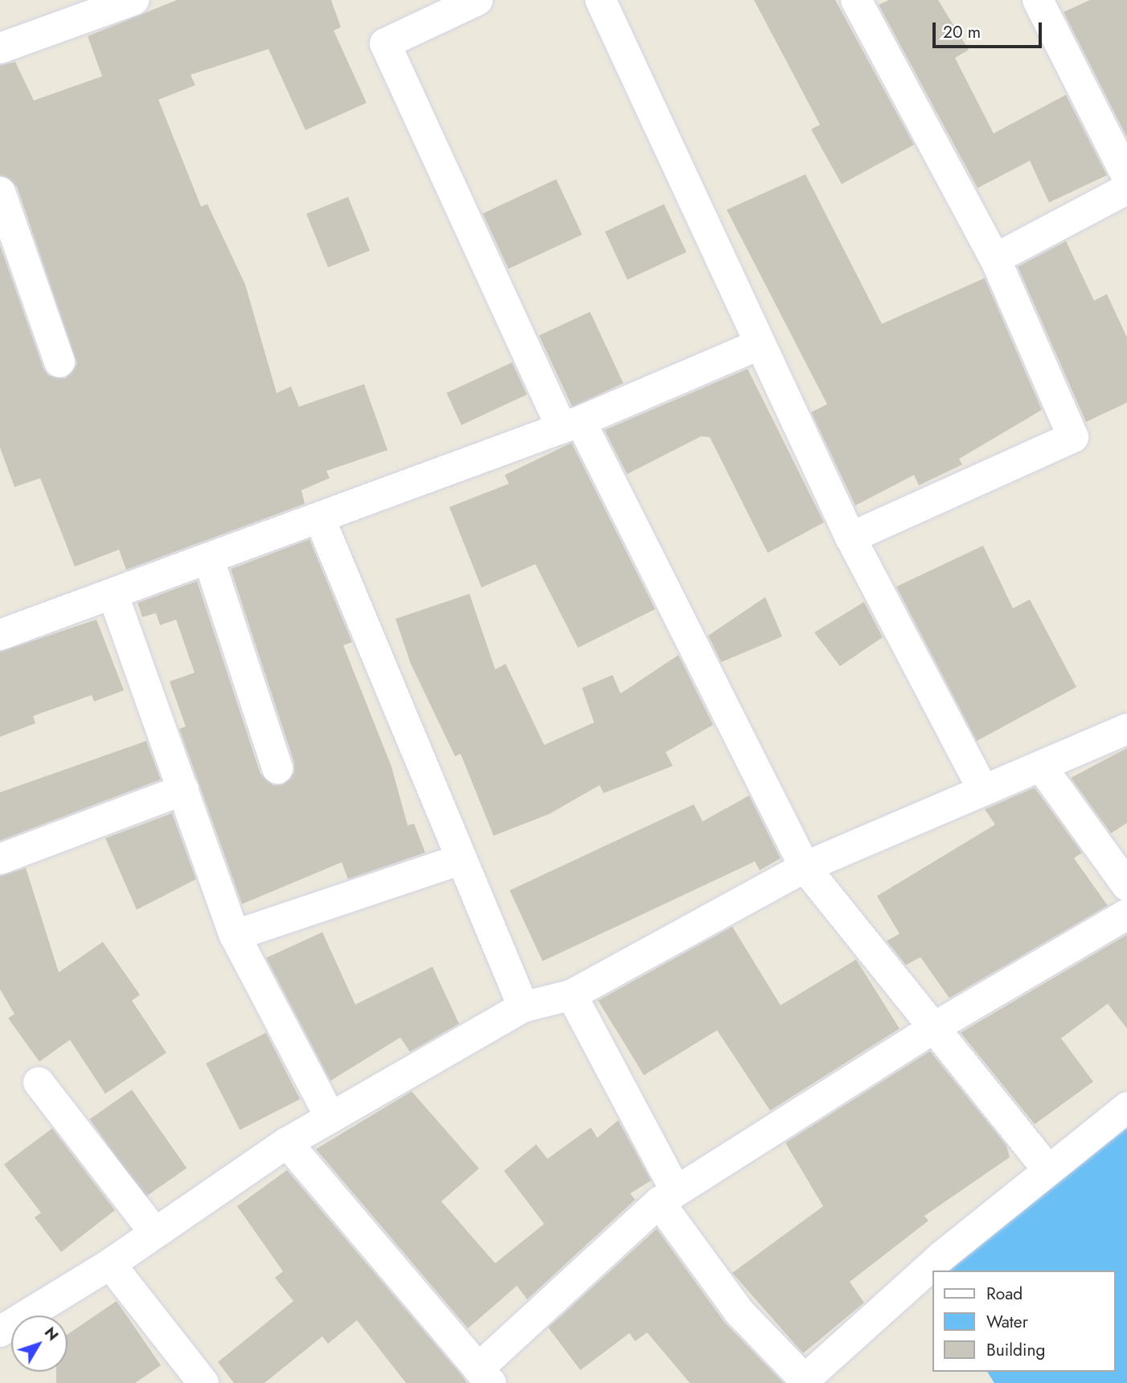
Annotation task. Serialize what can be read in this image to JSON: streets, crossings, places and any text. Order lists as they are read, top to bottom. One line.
{"legend":["Road","Water","Building"],"scale_bar":"20 m","north":"top right"}
